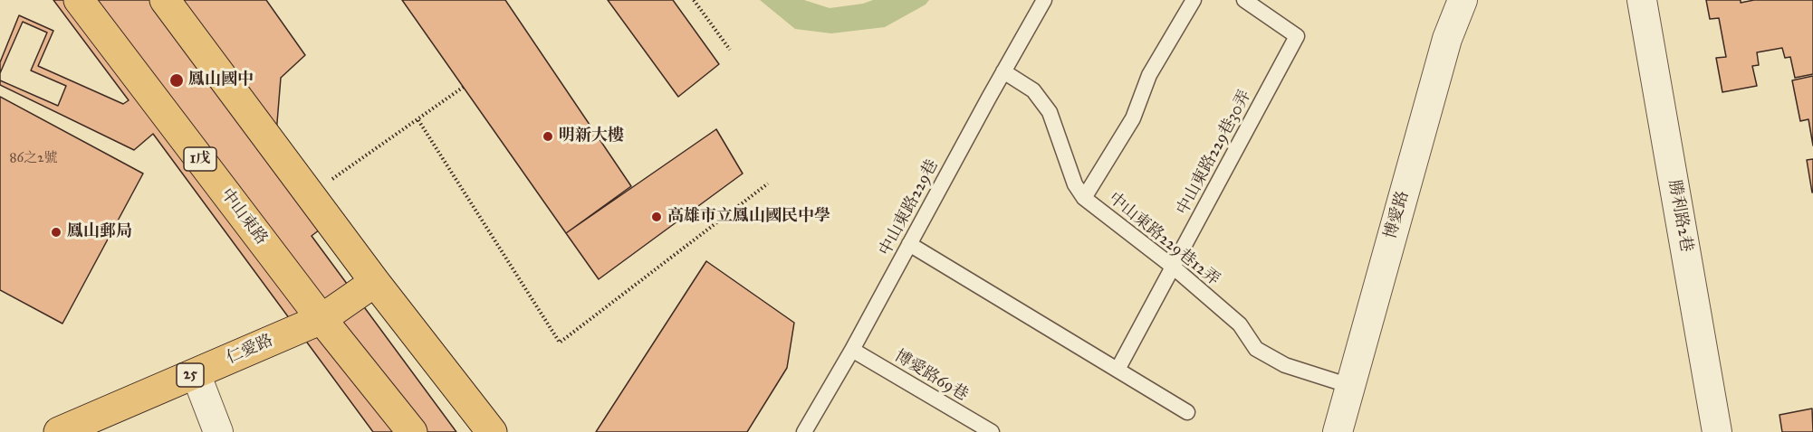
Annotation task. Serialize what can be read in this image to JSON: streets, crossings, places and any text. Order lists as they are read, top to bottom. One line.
{"streets":{"main road":["1戊","中山東路","仁愛路","25"],"street":["博愛路","勝利路2巷"],"lane":["中山東路229巷30弄","中山東路229巷","中山東路229巷12弄","博愛路69巷"]},"crossings":[["中山東路229巷30弄","中山東路229巷12弄"],["中山東路229巷","中山東路229巷12弄"],["中山東路229巷","博愛路69巷"],["博愛路","中山東路229巷12弄"],["中山東路","仁愛路"]],"places":["鳳山國中","明新大樓","高雄市立鳳山國民中學","鳳山郵局"],"house_numbers":["86之2號"]}
